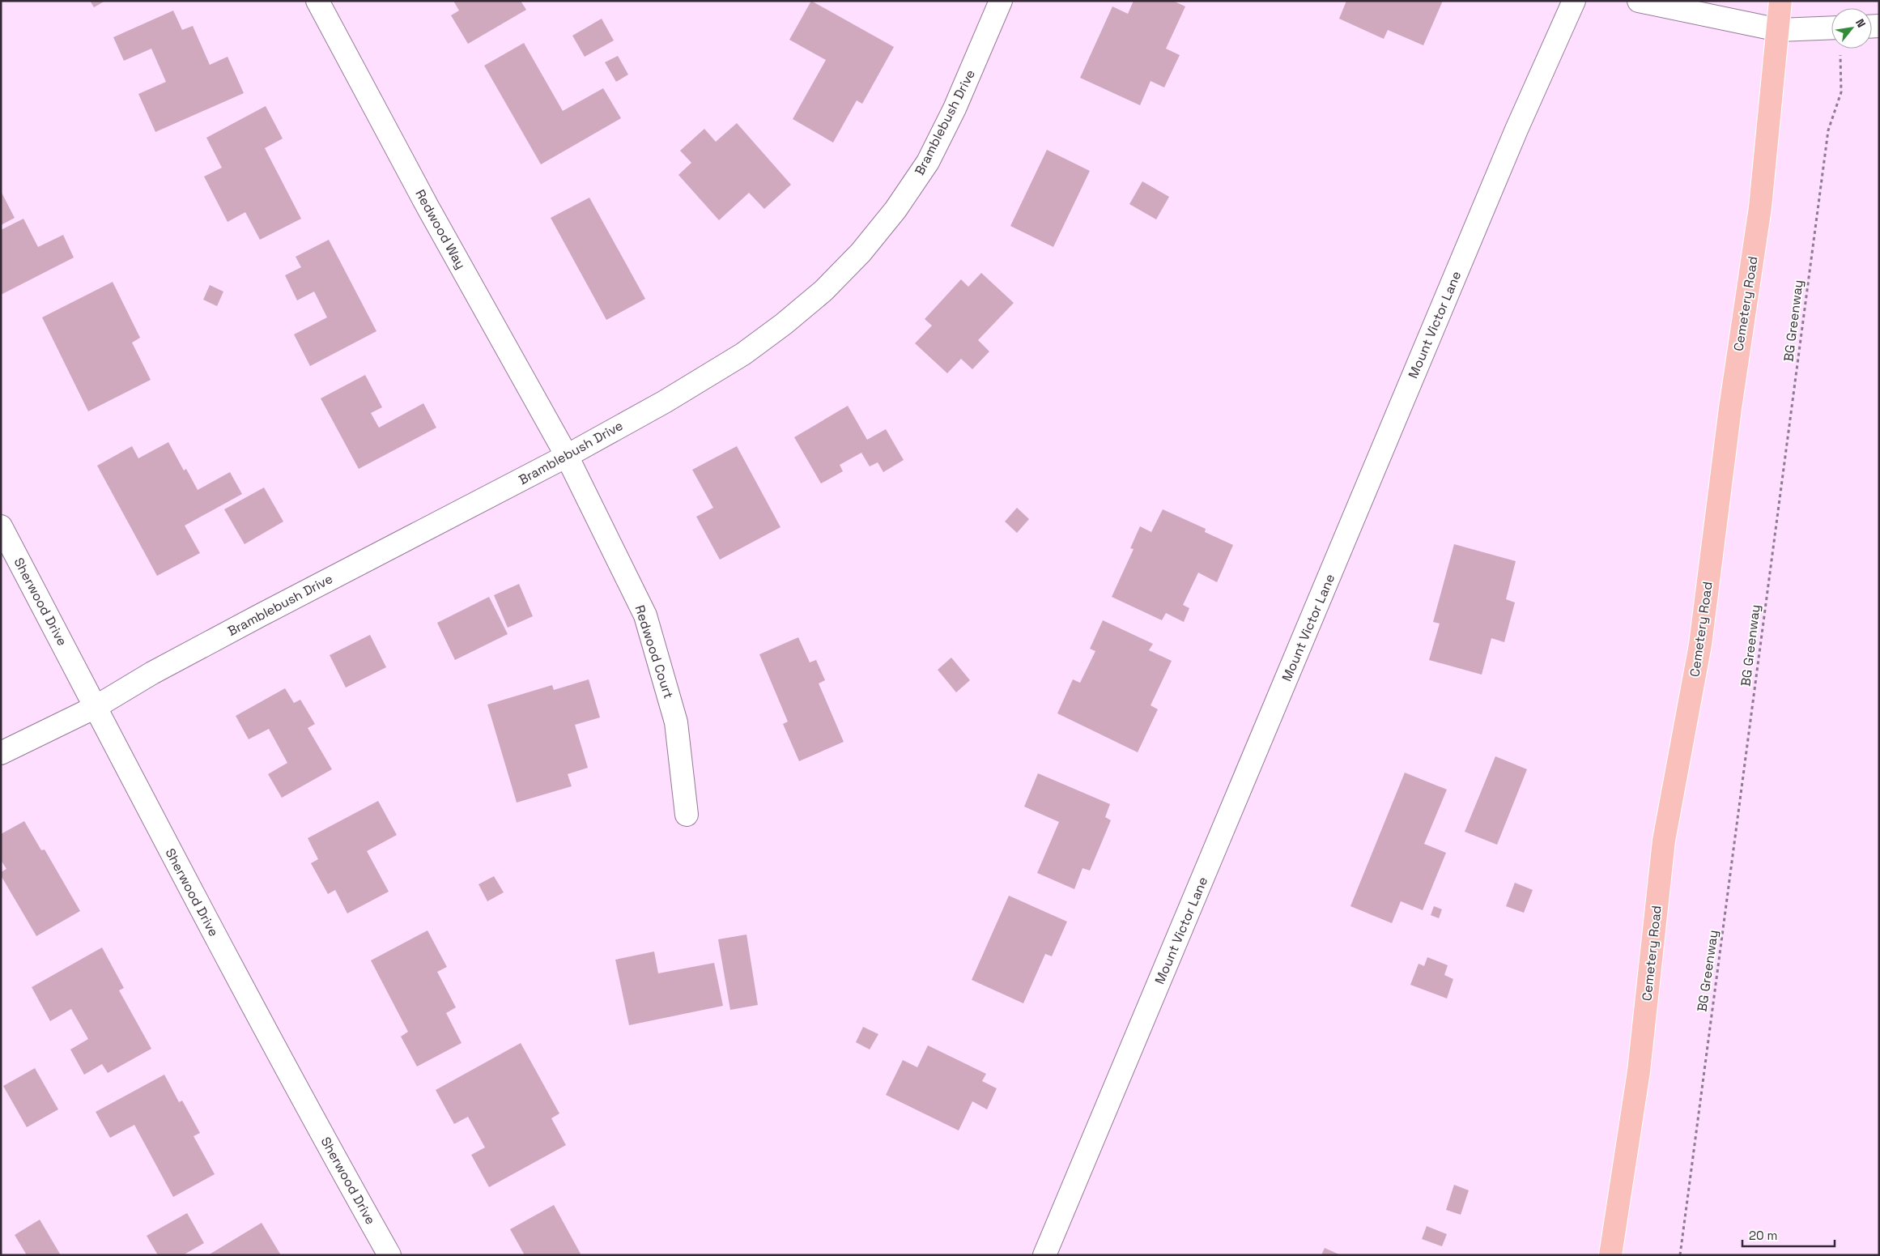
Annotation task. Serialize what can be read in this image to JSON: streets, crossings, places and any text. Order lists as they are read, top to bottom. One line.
{"streets":{"main road":["Cemetery Road"],"street":["Bramblebush Drive","Redwood Way","Mount Victor Lane","Sherwood Drive","Redwood Court"],"path":["BG Greenway"]},"crossings":[["Bramblebush Drive","Redwood Way"],["Bramblebush Drive","Sherwood Drive"],["Bramblebush Drive","Redwood Court"],["Redwood Way","Redwood Court"]],"scale_bar":"20 m","north":"top right"}
